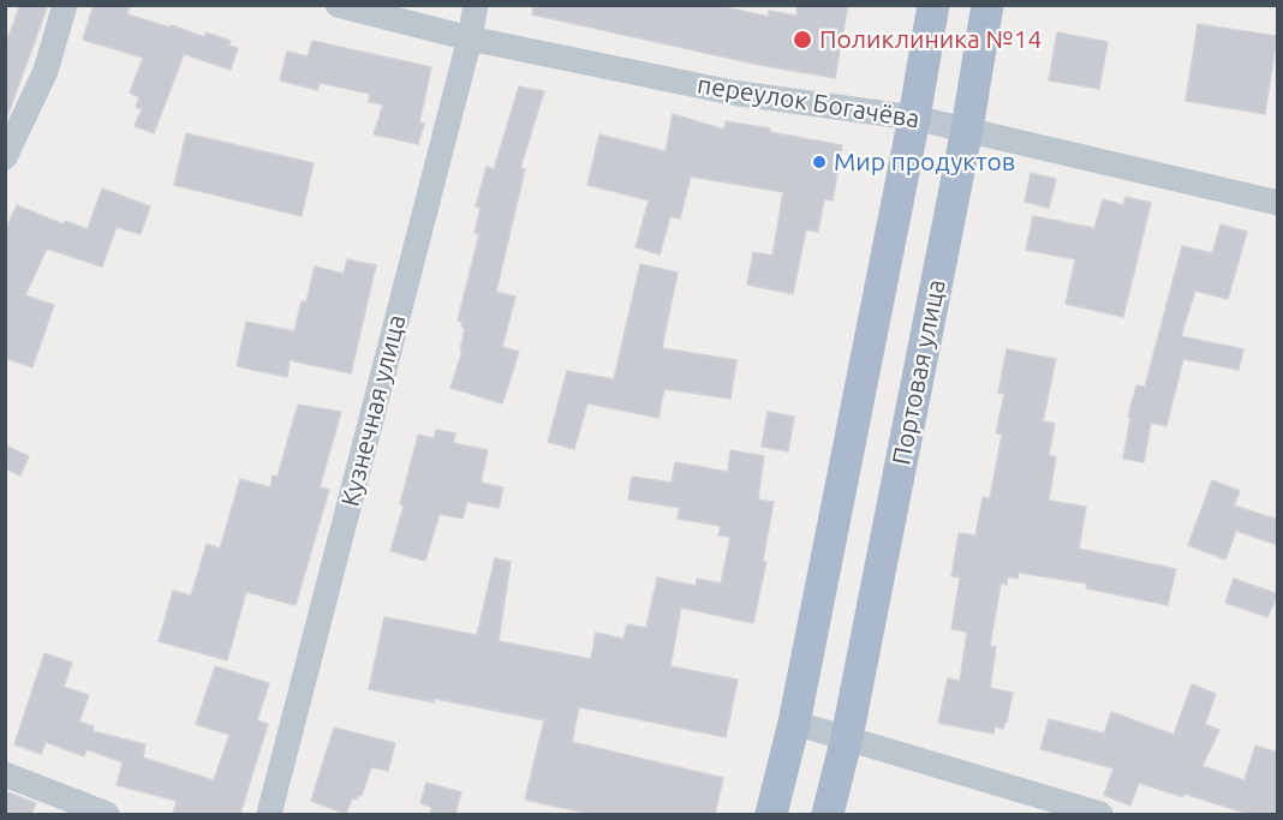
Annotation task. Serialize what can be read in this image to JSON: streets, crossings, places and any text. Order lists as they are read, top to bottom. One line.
{"streets":{"main road":["Портовая улица"],"street":["переулок Богачёва","Кузнечная улица"]},"crossings":[["переулок Богачёва","Портовая улица"],["переулок Богачёва","Кузнечная улица"]],"places":["Поликлиника №14","Мир продуктов"]}
